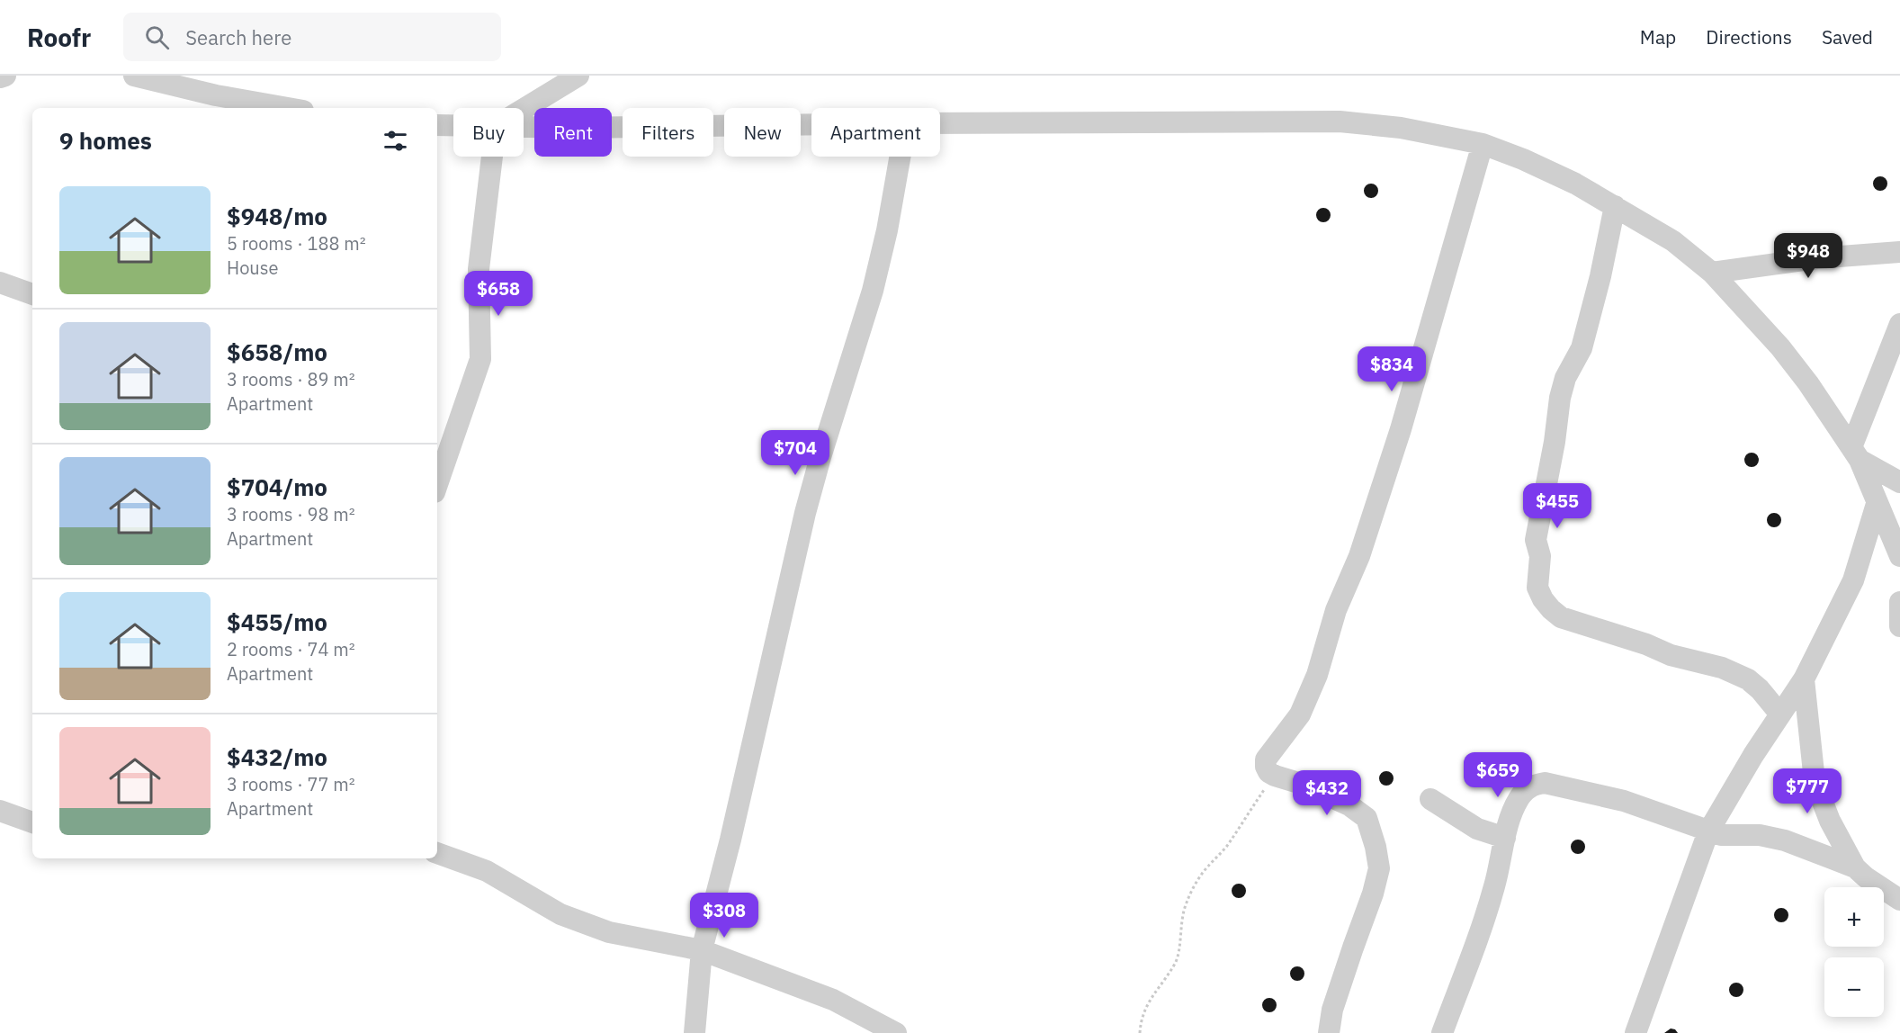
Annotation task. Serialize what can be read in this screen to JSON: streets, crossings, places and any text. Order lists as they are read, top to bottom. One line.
{"page":{"header":"Roofr","search":"Search here","nav":["Map","Directions","Saved"],"chip":["Buy","Rent","Filters","New","Apartment"],"heading":"9 homes","list":[{"name":"$948/mo","note":"5 rooms · 188 m² · House"},{"name":"$658/mo","note":"3 rooms · 89 m² · Apartment"},{"name":"$704/mo","note":"3 rooms · 98 m² · Apartment"},{"name":"$455/mo","note":"2 rooms · 74 m² · Apartment"},{"name":"$432/mo","note":"3 rooms · 77 m² · Apartment"}],"price":["$948","$658","$834","$704","$455","$659","$777","$432","$308"],"map_buttons":["+","−"]}}
